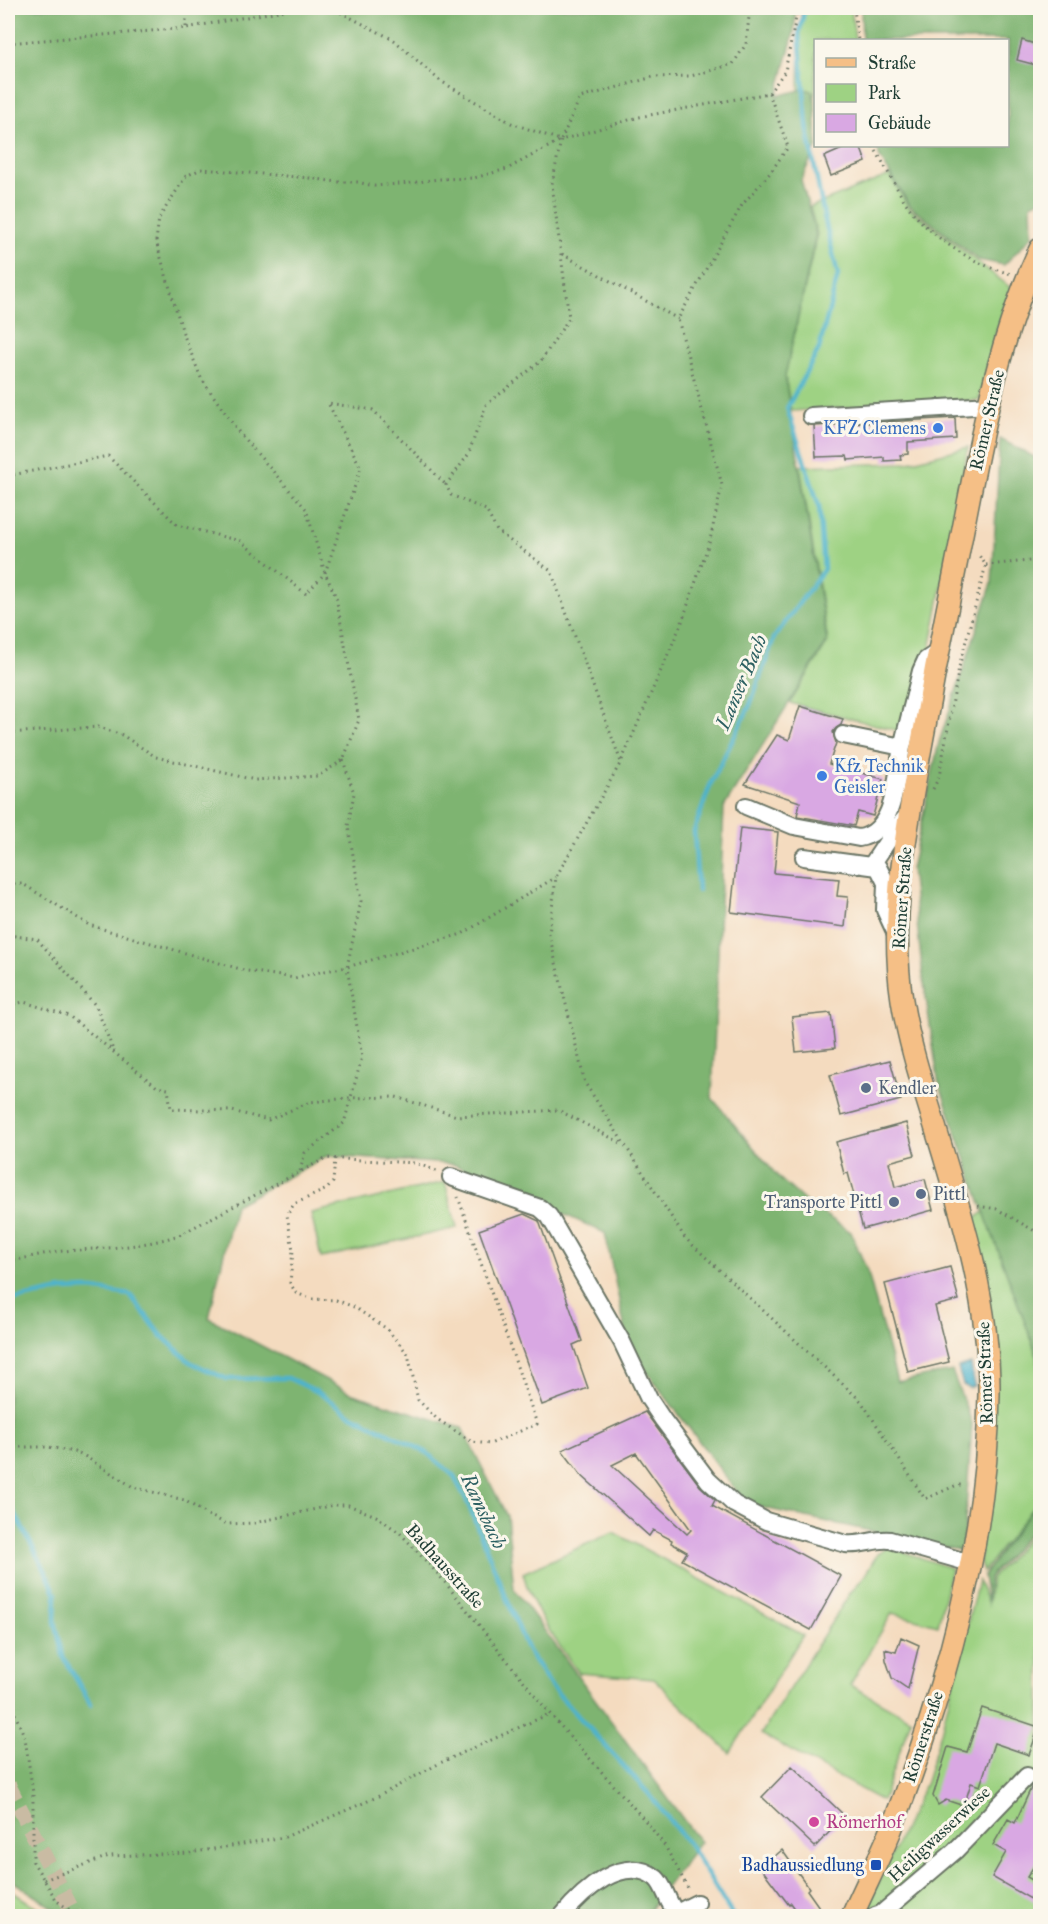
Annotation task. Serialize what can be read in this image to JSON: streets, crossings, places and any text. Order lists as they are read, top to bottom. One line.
{"streets":{"main road":["Römer Straße","Römerstraße"],"street":["Heiligwasserwiese"],"path":["Badhausstraße"]},"crossings":[["Römer Straße","Römerstraße"]],"water":["Lanser Bach","Ramsbach"],"places":{"other":["KFZ Clemens","Kfz Technik Geisler","Kendler","Pittl","Transporte Pittl","Römerhof"],"transit":["Badhaussiedlung"]},"legend":["Straße","Park","Gebäude"]}
